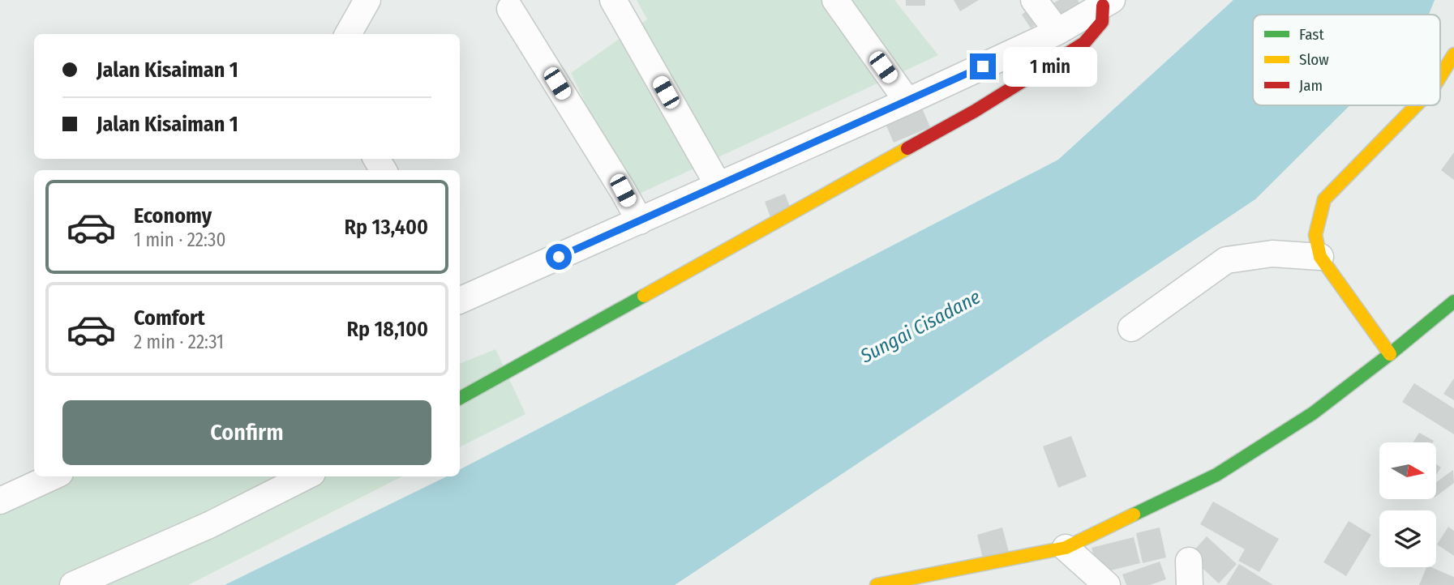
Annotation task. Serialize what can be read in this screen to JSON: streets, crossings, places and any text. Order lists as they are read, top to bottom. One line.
{"water":["Sungai Cisadane"],"legend":["Fast","Slow","Jam"],"north":"right","page":{"banner":["Jalan Kisaiman 1","Jalan Kisaiman 1"],"bubble":"1 min","list":[{"name":"Economy","note":"1 min · 22:30","value":"Rp 13,400"},{"name":"Comfort","note":"2 min · 22:31","value":"Rp 18,100"}],"buttons":"Confirm"}}
